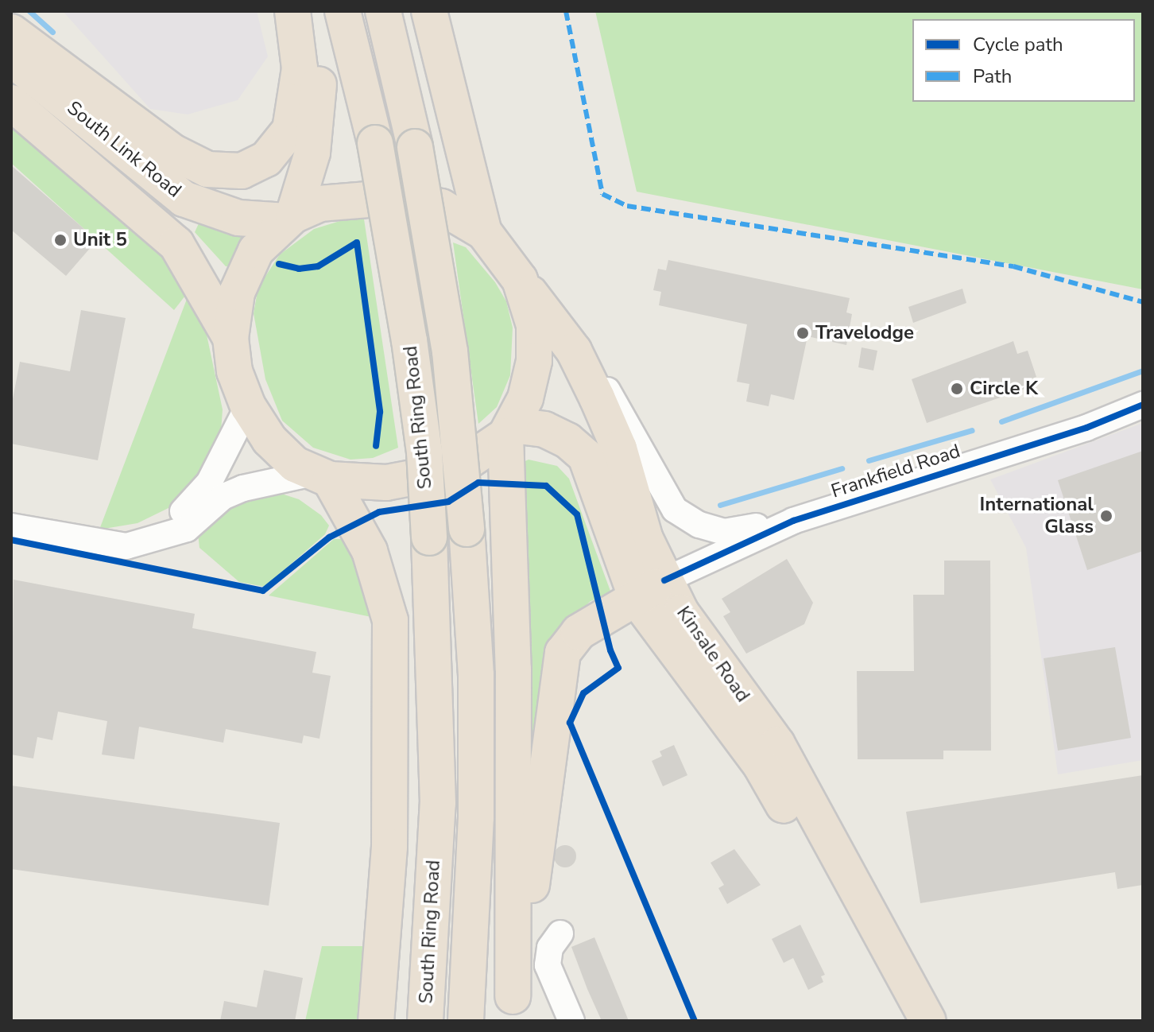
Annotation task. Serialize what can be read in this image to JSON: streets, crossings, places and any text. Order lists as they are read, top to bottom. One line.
{"streets":{"highway":["South Link Road","South Ring Road","Kinsale Road"],"street":["Frankfield Road"]},"crossings":[["Frankfield Road","Kinsale Road"]],"places":["Unit 5","Travelodge","Circle K","International Glass"],"legend":["Cycle path","Path"]}
